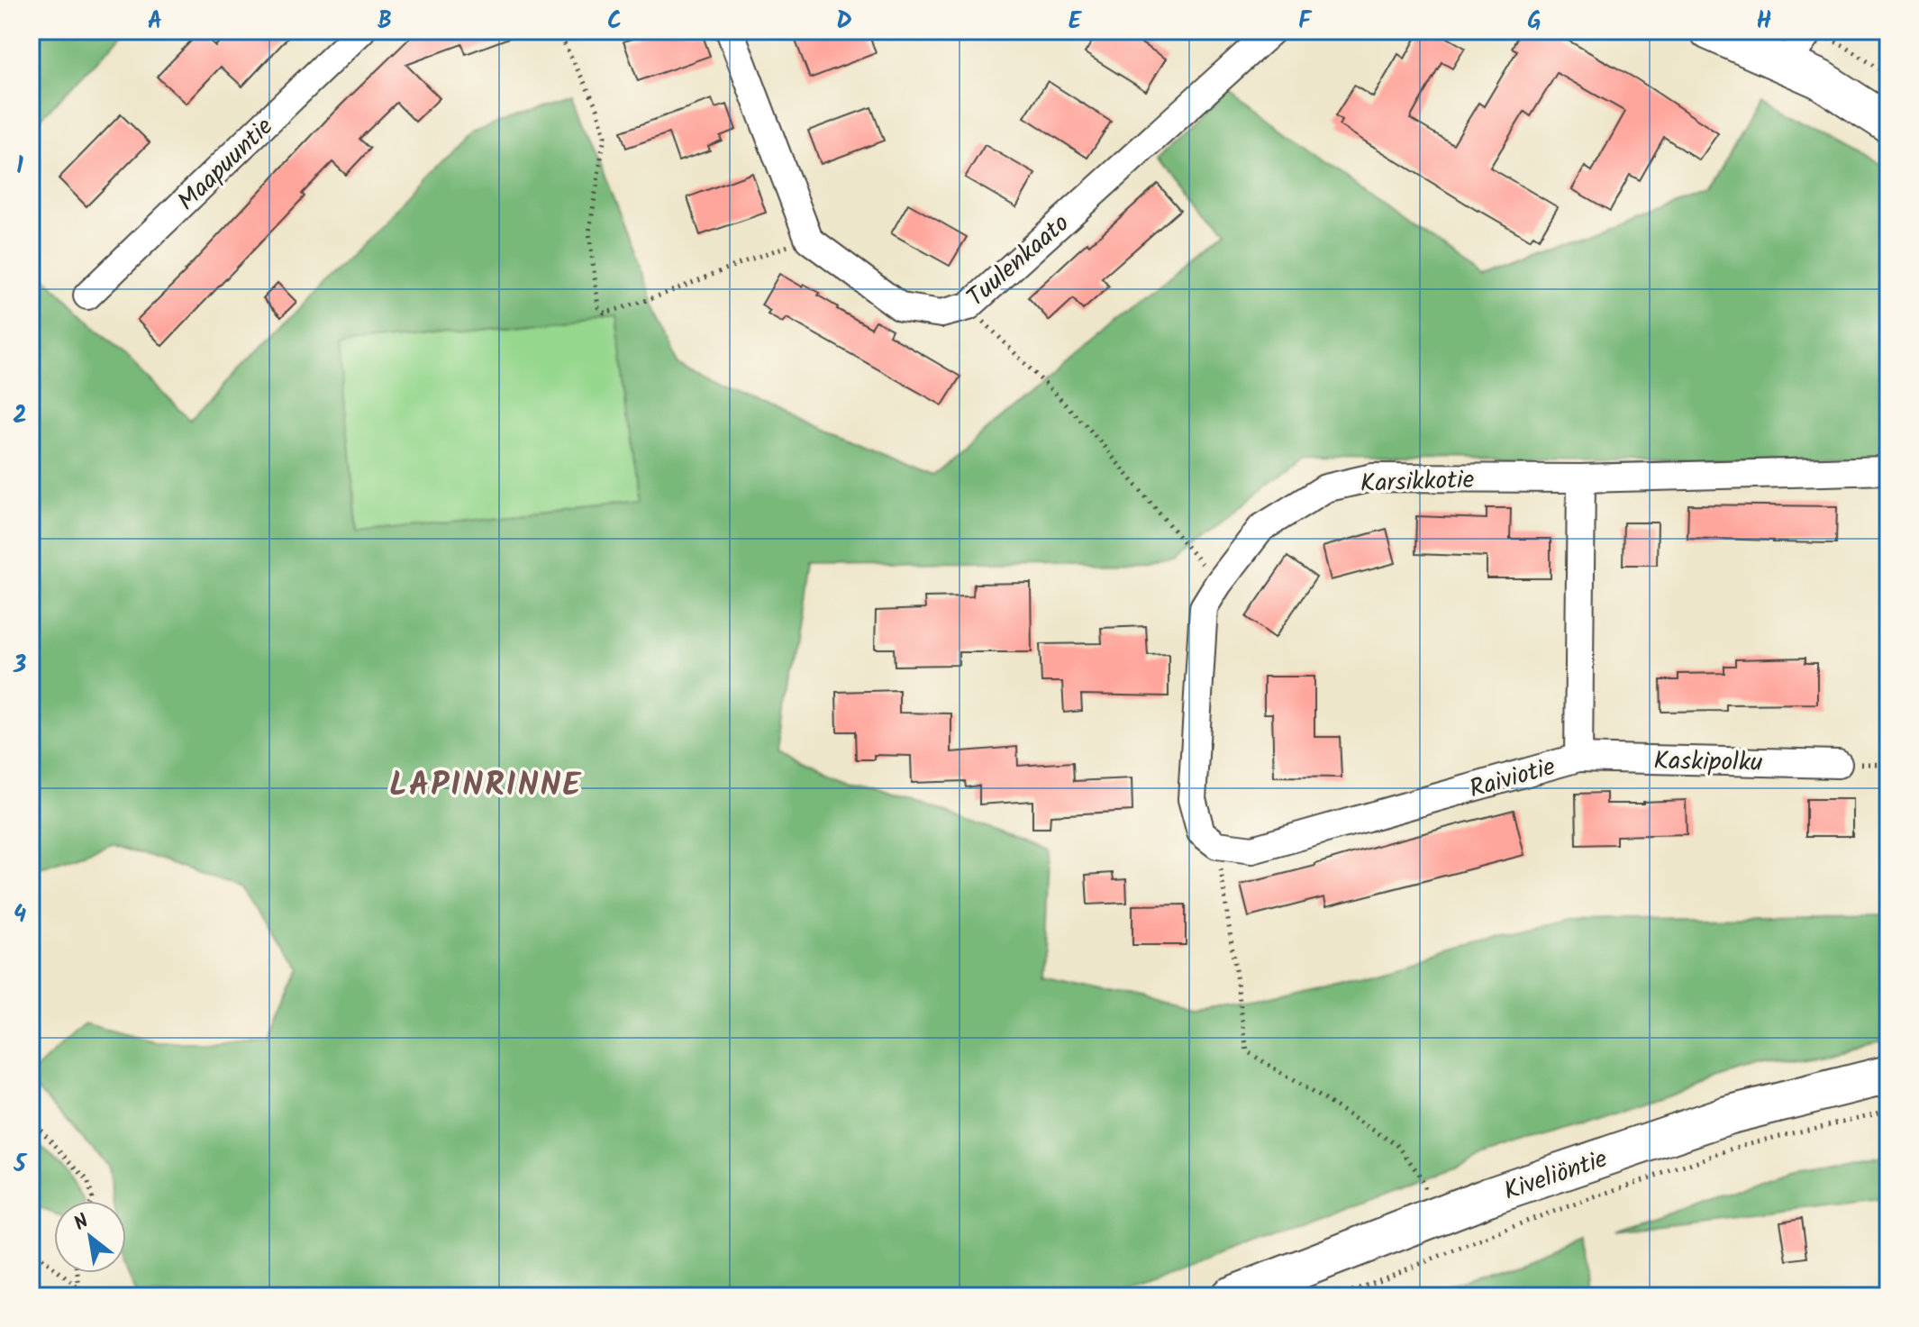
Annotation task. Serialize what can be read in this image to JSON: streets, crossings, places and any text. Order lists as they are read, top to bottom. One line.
{"streets":{"street":["Maapuuntie","Tuulenkaato","Karsikkotie","Kaskipolku","Raiviotie","Kiveliöntie"]},"crossings":[["Karsikkotie","Raiviotie"],["Kaskipolku","Raiviotie"]],"districts":["LAPINRINNE"],"north":"top left","grid":{"columns":["A","B","C","D","E","F","G","H"],"rows":["1","2","3","4","5"]}}
